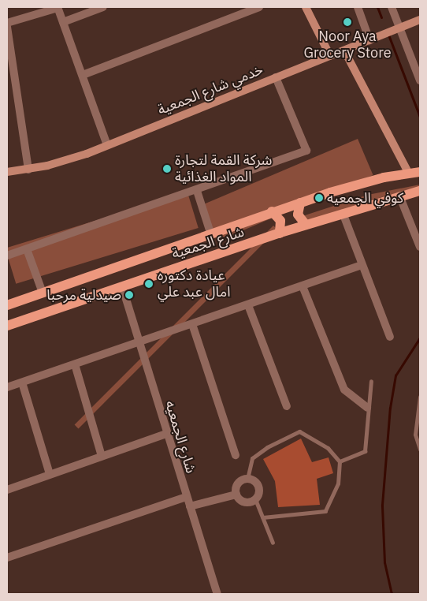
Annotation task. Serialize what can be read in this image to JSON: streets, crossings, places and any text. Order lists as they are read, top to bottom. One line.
{"streets":{"main road":["شارع الجمعية"],"street":["خدمي شارع الجمعية","شارع الجمعيه"]},"crossings":[["شارع الجمعية","شارع الجمعيه"]],"places":["Noor Aya Grocery Store","شركة القمة لتجارة المواد الغذائية","كوفي الجمعيه","عيادة دكتوره امال عبد علي","صيدلية مرحبا"]}
